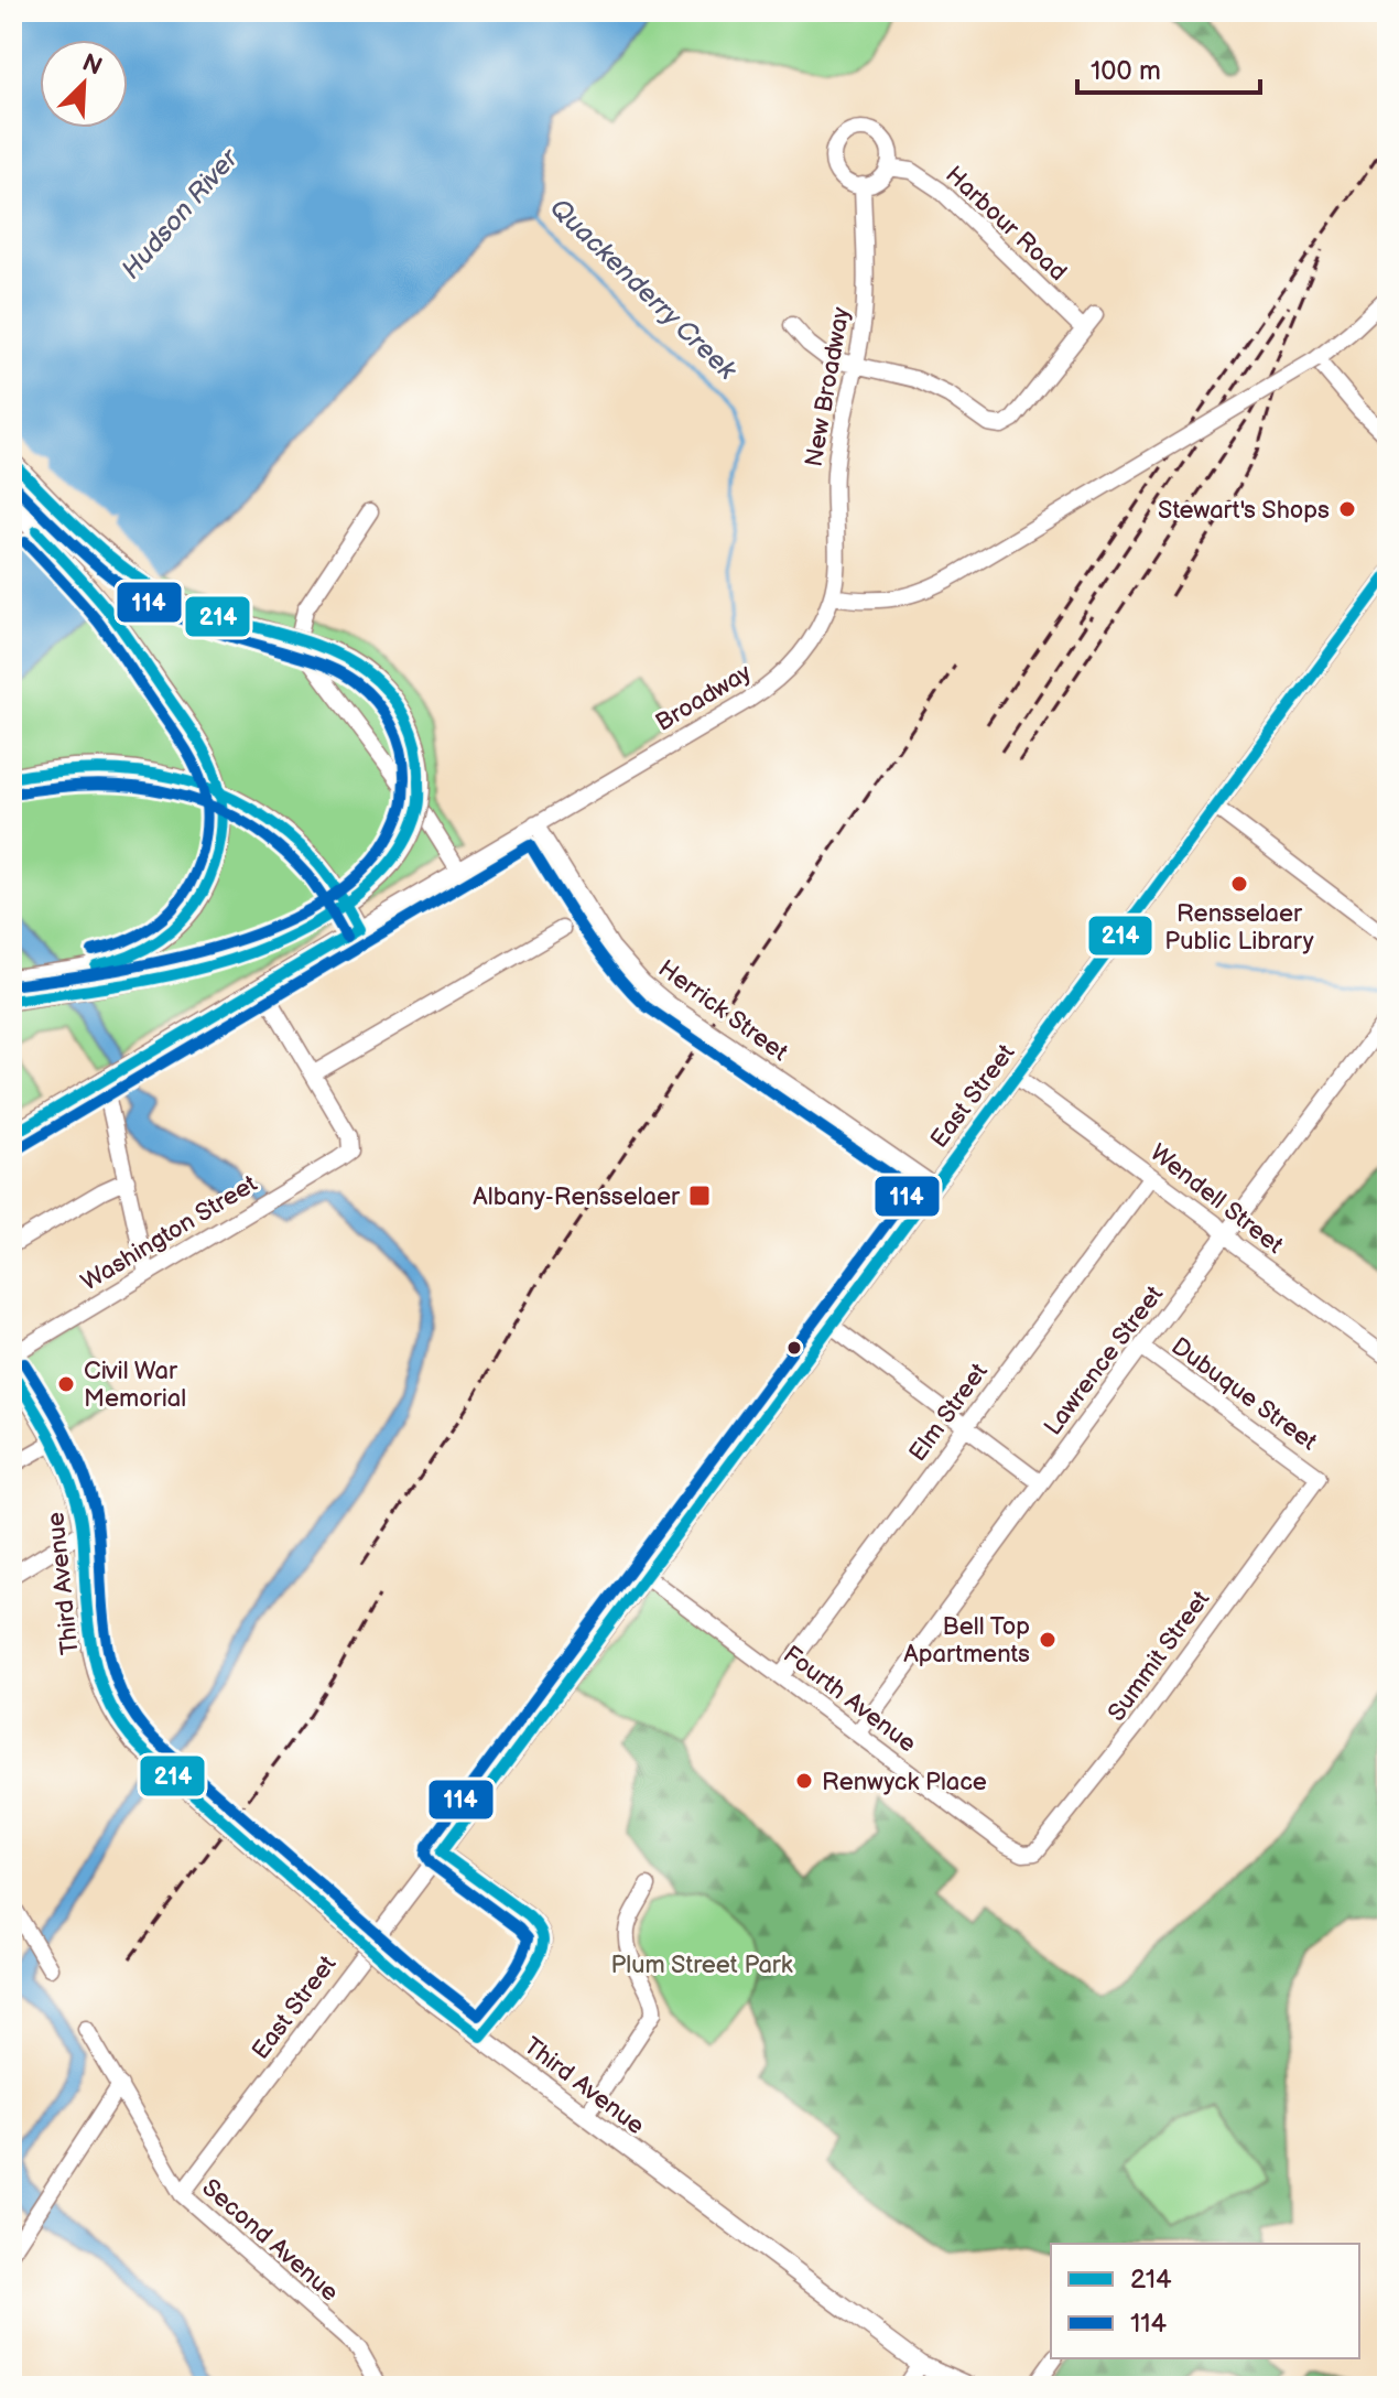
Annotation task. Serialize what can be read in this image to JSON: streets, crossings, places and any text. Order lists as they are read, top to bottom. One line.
{"streets":{"main road":["Broadway","Third Avenue"],"street":["Harbour Road","New Broadway","Herrick Street","East Street","Wendell Street","Washington Street","Lawrence Street","Dubuque Street","Elm Street","Summit Street","Fourth Avenue","Second Avenue"]},"crossings":[["Harbour Road","New Broadway"],["New Broadway","Broadway"],["Broadway","Herrick Street"],["Herrick Street","East Street"],["East Street","Wendell Street"],["East Street","Fourth Avenue"],["East Street","Second Avenue"],["Wendell Street","Lawrence Street"],["Wendell Street","Elm Street"],["Lawrence Street","Dubuque Street"],["Lawrence Street","Fourth Avenue"],["Dubuque Street","Summit Street"],["Elm Street","Fourth Avenue"],["Summit Street","Fourth Avenue"]],"water":["Hudson River","Quackenderry Creek"],"parks":["Plum Street Park"],"places":{"other":["Stewart's Shops","Rensselaer Public Library","Civil War Memorial","Bell Top Apartments","Renwyck Place"],"transit":["Albany-Rensselaer"]},"lines":["transit line 214","transit line 114"],"legend":["214","114"],"scale_bar":"100 m","north":"top right"}
